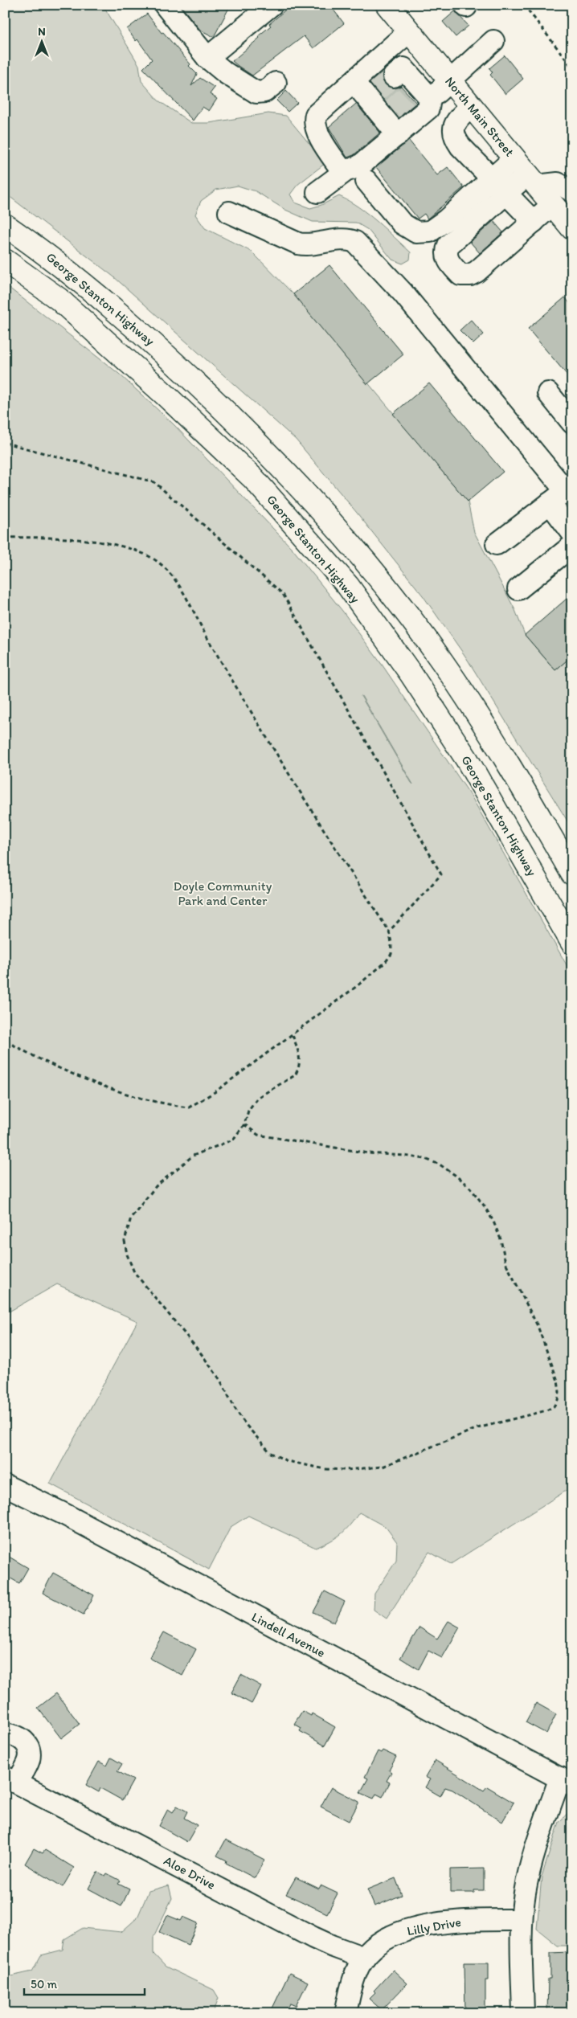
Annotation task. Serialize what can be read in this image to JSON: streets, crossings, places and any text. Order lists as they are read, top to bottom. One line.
{"streets":{"highway":["North Main Street","George Stanton Highway"],"street":["Lindell Avenue","Aloe Drive","Lilly Drive"]},"crossings":[["Aloe Drive","Lilly Drive"]],"parks":["Doyle Community Park and Center"],"scale_bar":"50 m","north":"top"}
